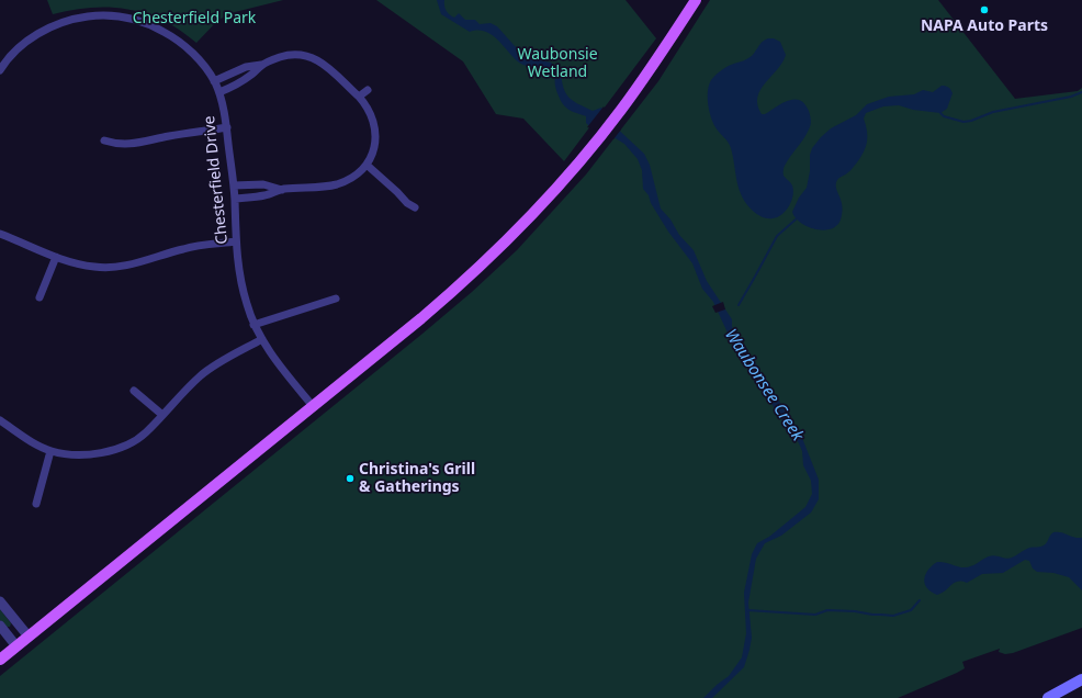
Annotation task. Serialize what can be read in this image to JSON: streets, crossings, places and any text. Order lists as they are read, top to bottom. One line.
{"streets":{"street":["Chesterfield Drive"]},"water":["Waubonsee Creek"],"parks":["Chesterfield Park","Waubonsie Wetland"],"places":["NAPA Auto Parts","Christina's Grill & Gatherings"]}
